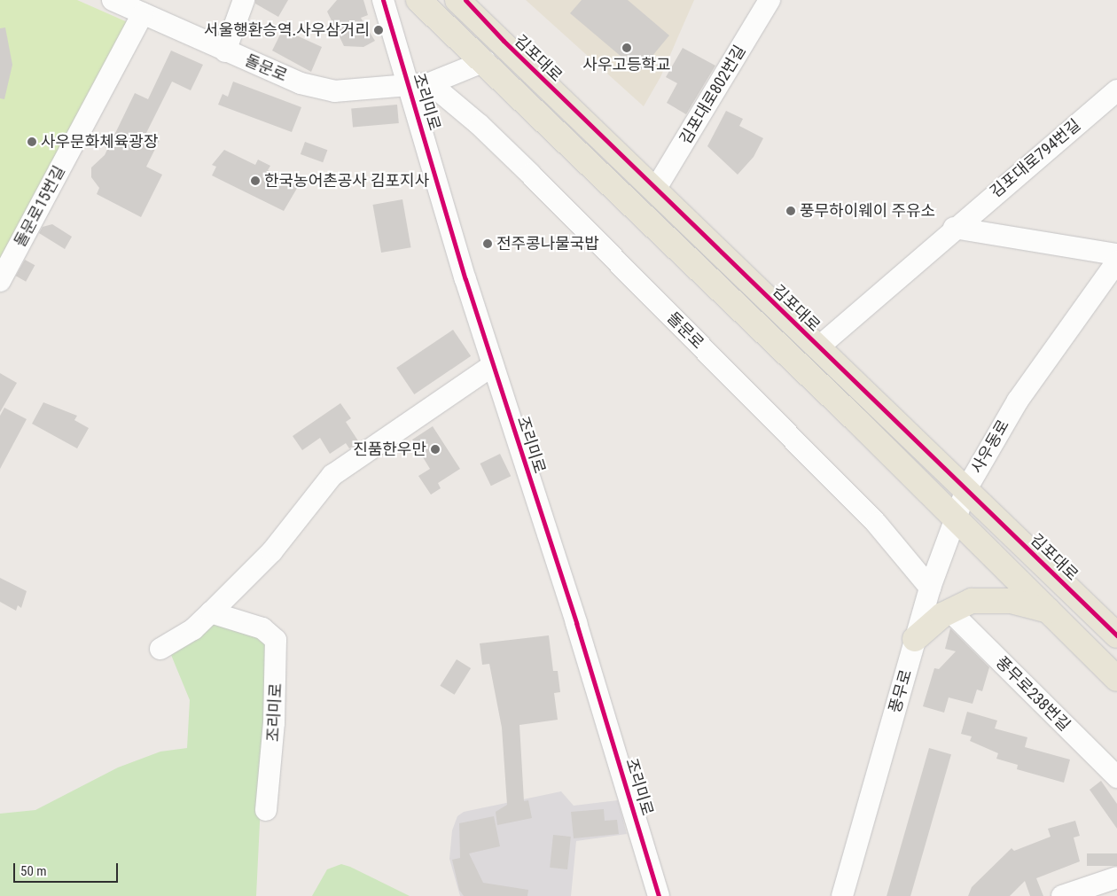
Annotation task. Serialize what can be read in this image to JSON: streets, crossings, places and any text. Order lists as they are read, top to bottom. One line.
{"streets":{"main road":["김포대로"],"street":["돌문로","김포대로802번길","조리미로","김포대로794번길","돌문로15번길","사우동로","풍무로","풍무로238번길"]},"crossings":[["김포대로","김포대로802번길"],["김포대로","김포대로794번길"],["김포대로","사우동로"],["김포대로","풍무로"],["돌문로","조리미로"],["돌문로","돌문로15번길"],["돌문로","풍무로"],["사우동로","풍무로"]],"places":["서울행환승역.사우삼거리","사우고등학교","사우문화체육광장","한국농어촌공사 김포지사","풍무하이웨이 주유소","전주콩나물국밥","진품한우만"],"scale_bar":"50 m"}
